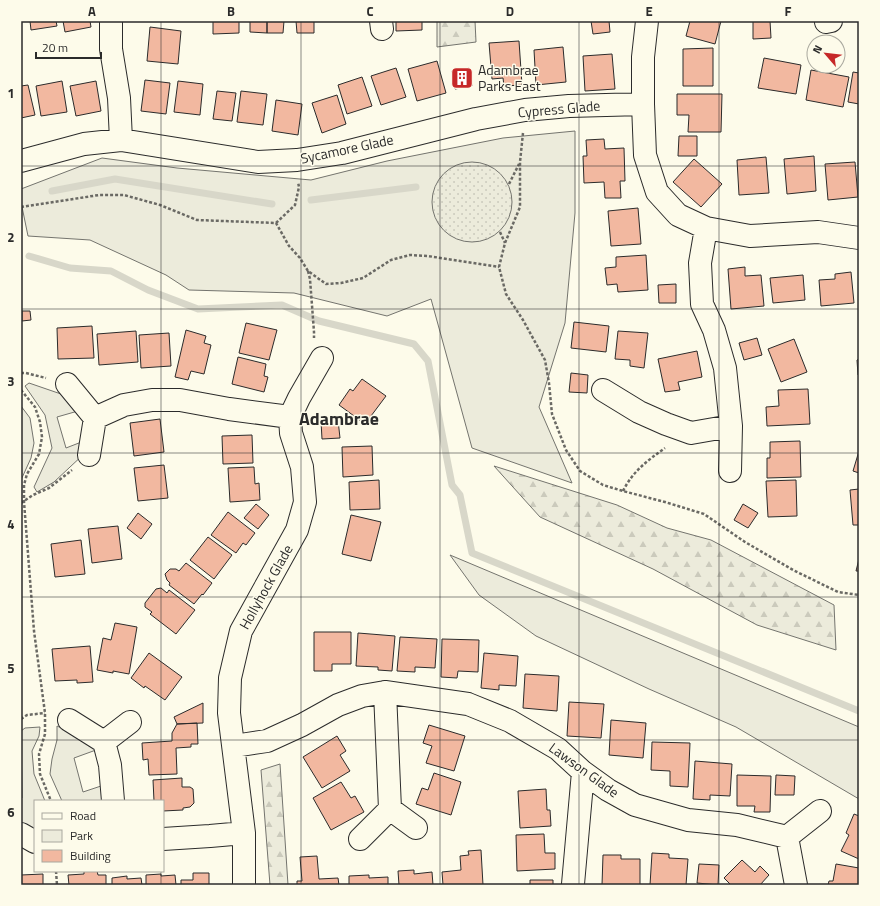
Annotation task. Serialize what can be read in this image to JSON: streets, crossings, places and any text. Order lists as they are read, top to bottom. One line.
{"streets":{"street":["Cypress Glade","Sycamore Glade","Hollyhock Glade","Lawson Glade"]},"crossings":[["Cypress Glade","Sycamore Glade"],["Hollyhock Glade","Lawson Glade"]],"districts":["Adambrae"],"places":{"building":["Adambrae Parks East"]},"legend":["Road","Park","Building"],"scale_bar":"20 m","north":"top left","grid":{"columns":["A","B","C","D","E","F"],"rows":["1","2","3","4","5","6"]}}
